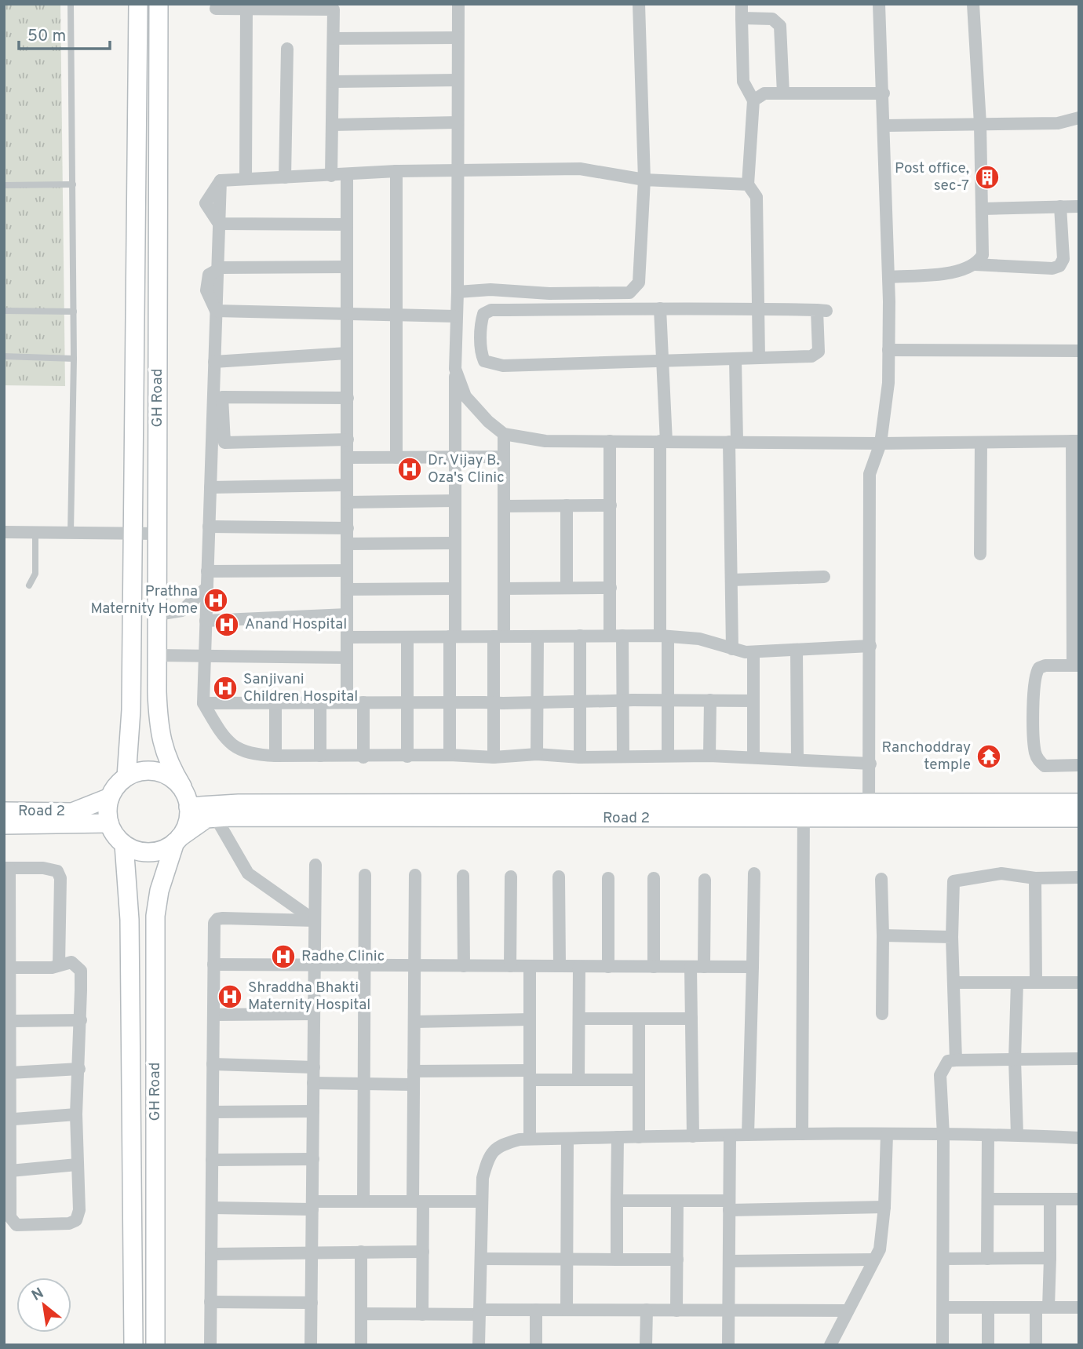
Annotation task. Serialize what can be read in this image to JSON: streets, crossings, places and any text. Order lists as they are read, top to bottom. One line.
{"streets":{"main road":["GH Road","Road 2"]},"crossings":[["GH Road","Road 2"]],"places":{"building":["Post office, sec-7"],"hospital":["Dr. Vijay B. Oza's Clinic","Prathna Maternity Home","Anand Hospital","Sanjivani Children Hospital","Radhe Clinic","Shraddha Bhakti Maternity Hospital"],"temple":["Ranchoddray temple"]},"scale_bar":"50 m","north":"top left"}
